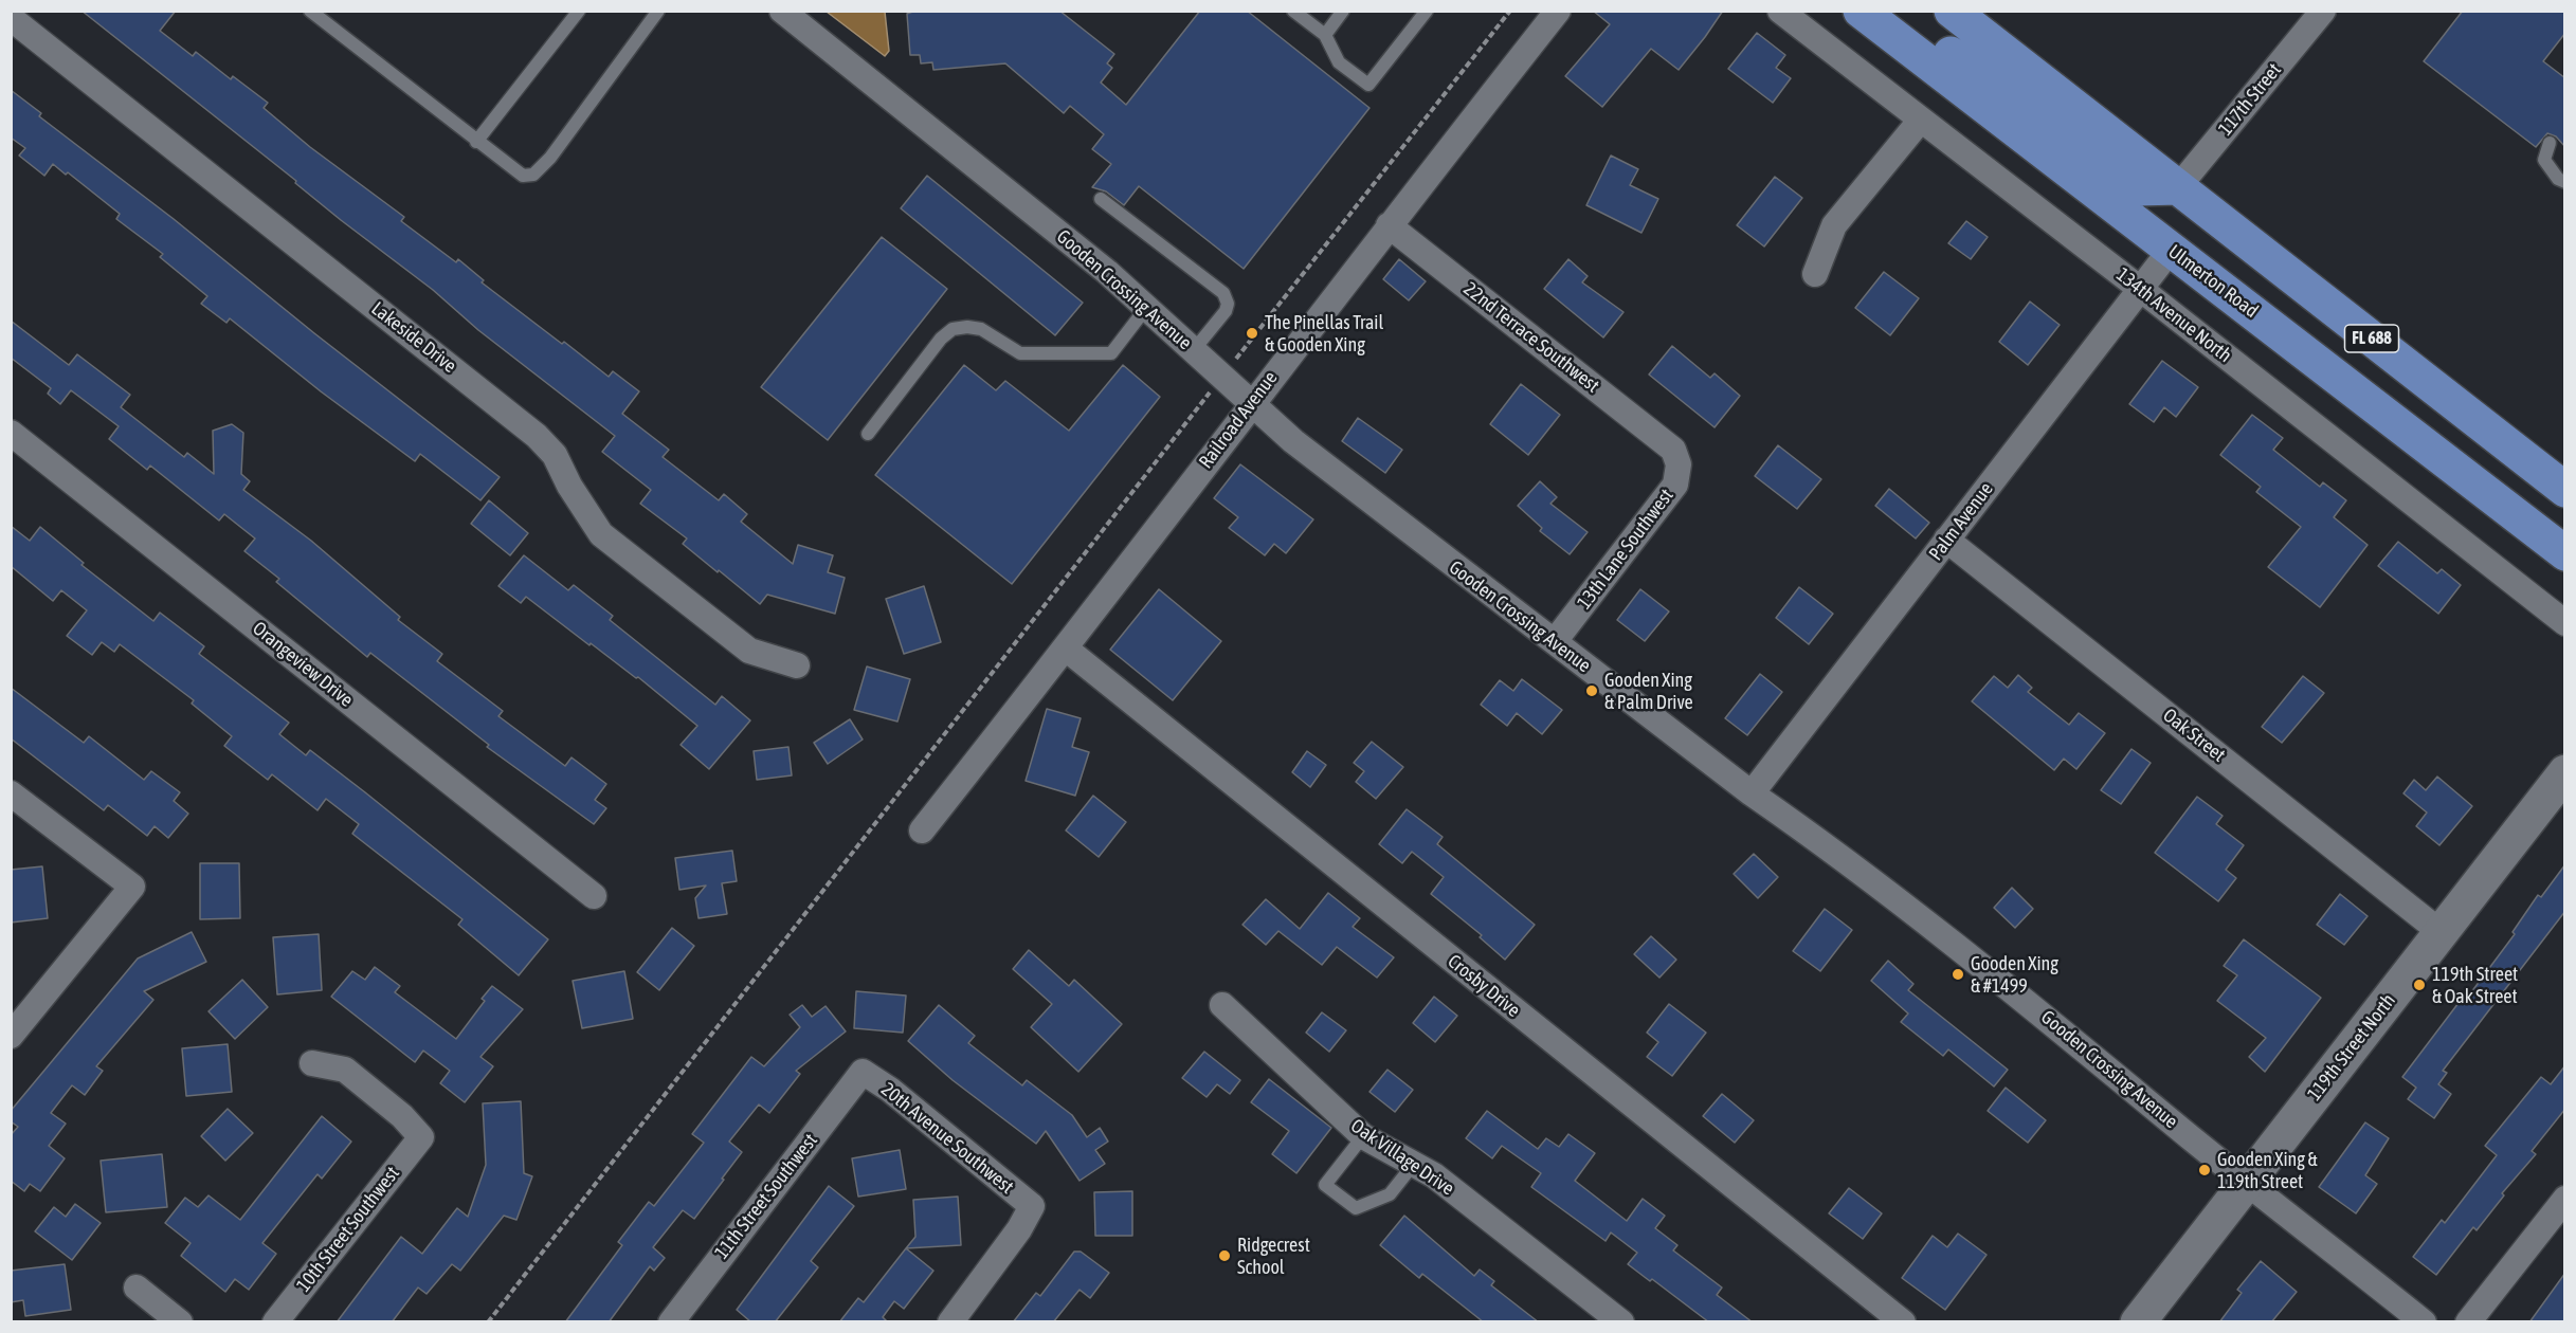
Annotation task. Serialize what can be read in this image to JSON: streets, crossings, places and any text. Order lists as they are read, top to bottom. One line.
{"streets":{"main road":["Ulmerton Road","FL 688"],"street":["117th Street","Gooden Crossing Avenue","134th Avenue North","Lakeside Drive","22nd Terrace Southwest","Railroad Avenue","Palm Avenue","13th Lane Southwest","Orangeview Drive","Oak Street","Crosby Drive","119th Street North","20th Avenue Southwest","Oak Village Drive","11th Street Southwest","10th Street Southwest"]},"crossings":[["117th Street","FL 688"],["Ulmerton Road","Palm Avenue"],["Gooden Crossing Avenue","Railroad Avenue"],["Gooden Crossing Avenue","Palm Avenue"],["Gooden Crossing Avenue","13th Lane Southwest"],["Gooden Crossing Avenue","119th Street North"],["134th Avenue North","Palm Avenue"],["22nd Terrace Southwest","Railroad Avenue"],["22nd Terrace Southwest","13th Lane Southwest"],["Railroad Avenue","Crosby Drive"],["Palm Avenue","Oak Street"],["Oak Street","119th Street North"],["20th Avenue Southwest","11th Street Southwest"]],"places":["The Pinellas Trail & Gooden Xing","Gooden Xing & Palm Drive","Gooden Xing & #1499","119th Street & Oak Street","Gooden Xing & 119th Street","Ridgecrest School"]}
